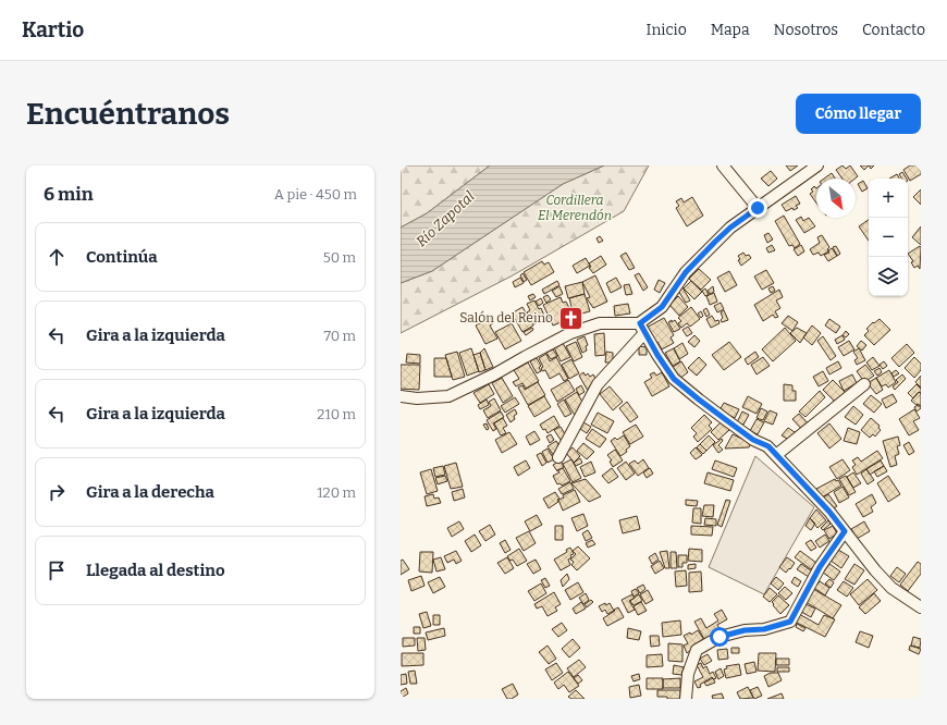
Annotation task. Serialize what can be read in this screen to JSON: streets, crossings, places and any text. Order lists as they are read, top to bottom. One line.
{"water":["Río Zapotal"],"parks":["Cordillera El Merendón"],"places":{"church":["Salón del Reino"]},"north":"bottom right","page":{"header":"Kartio","nav":["Inicio","Mapa","Nosotros","Contacto"],"buttons":"Cómo llegar","title":"Encuéntranos","heading":["6 min","A pie · 450 m"],"map_buttons":["+","−"],"list":[["Continúa","50 m"],["Gira a la izquierda","70 m"],["Gira a la izquierda","210 m"],["Gira a la derecha","120 m"],"Llegada al destino"]}}
